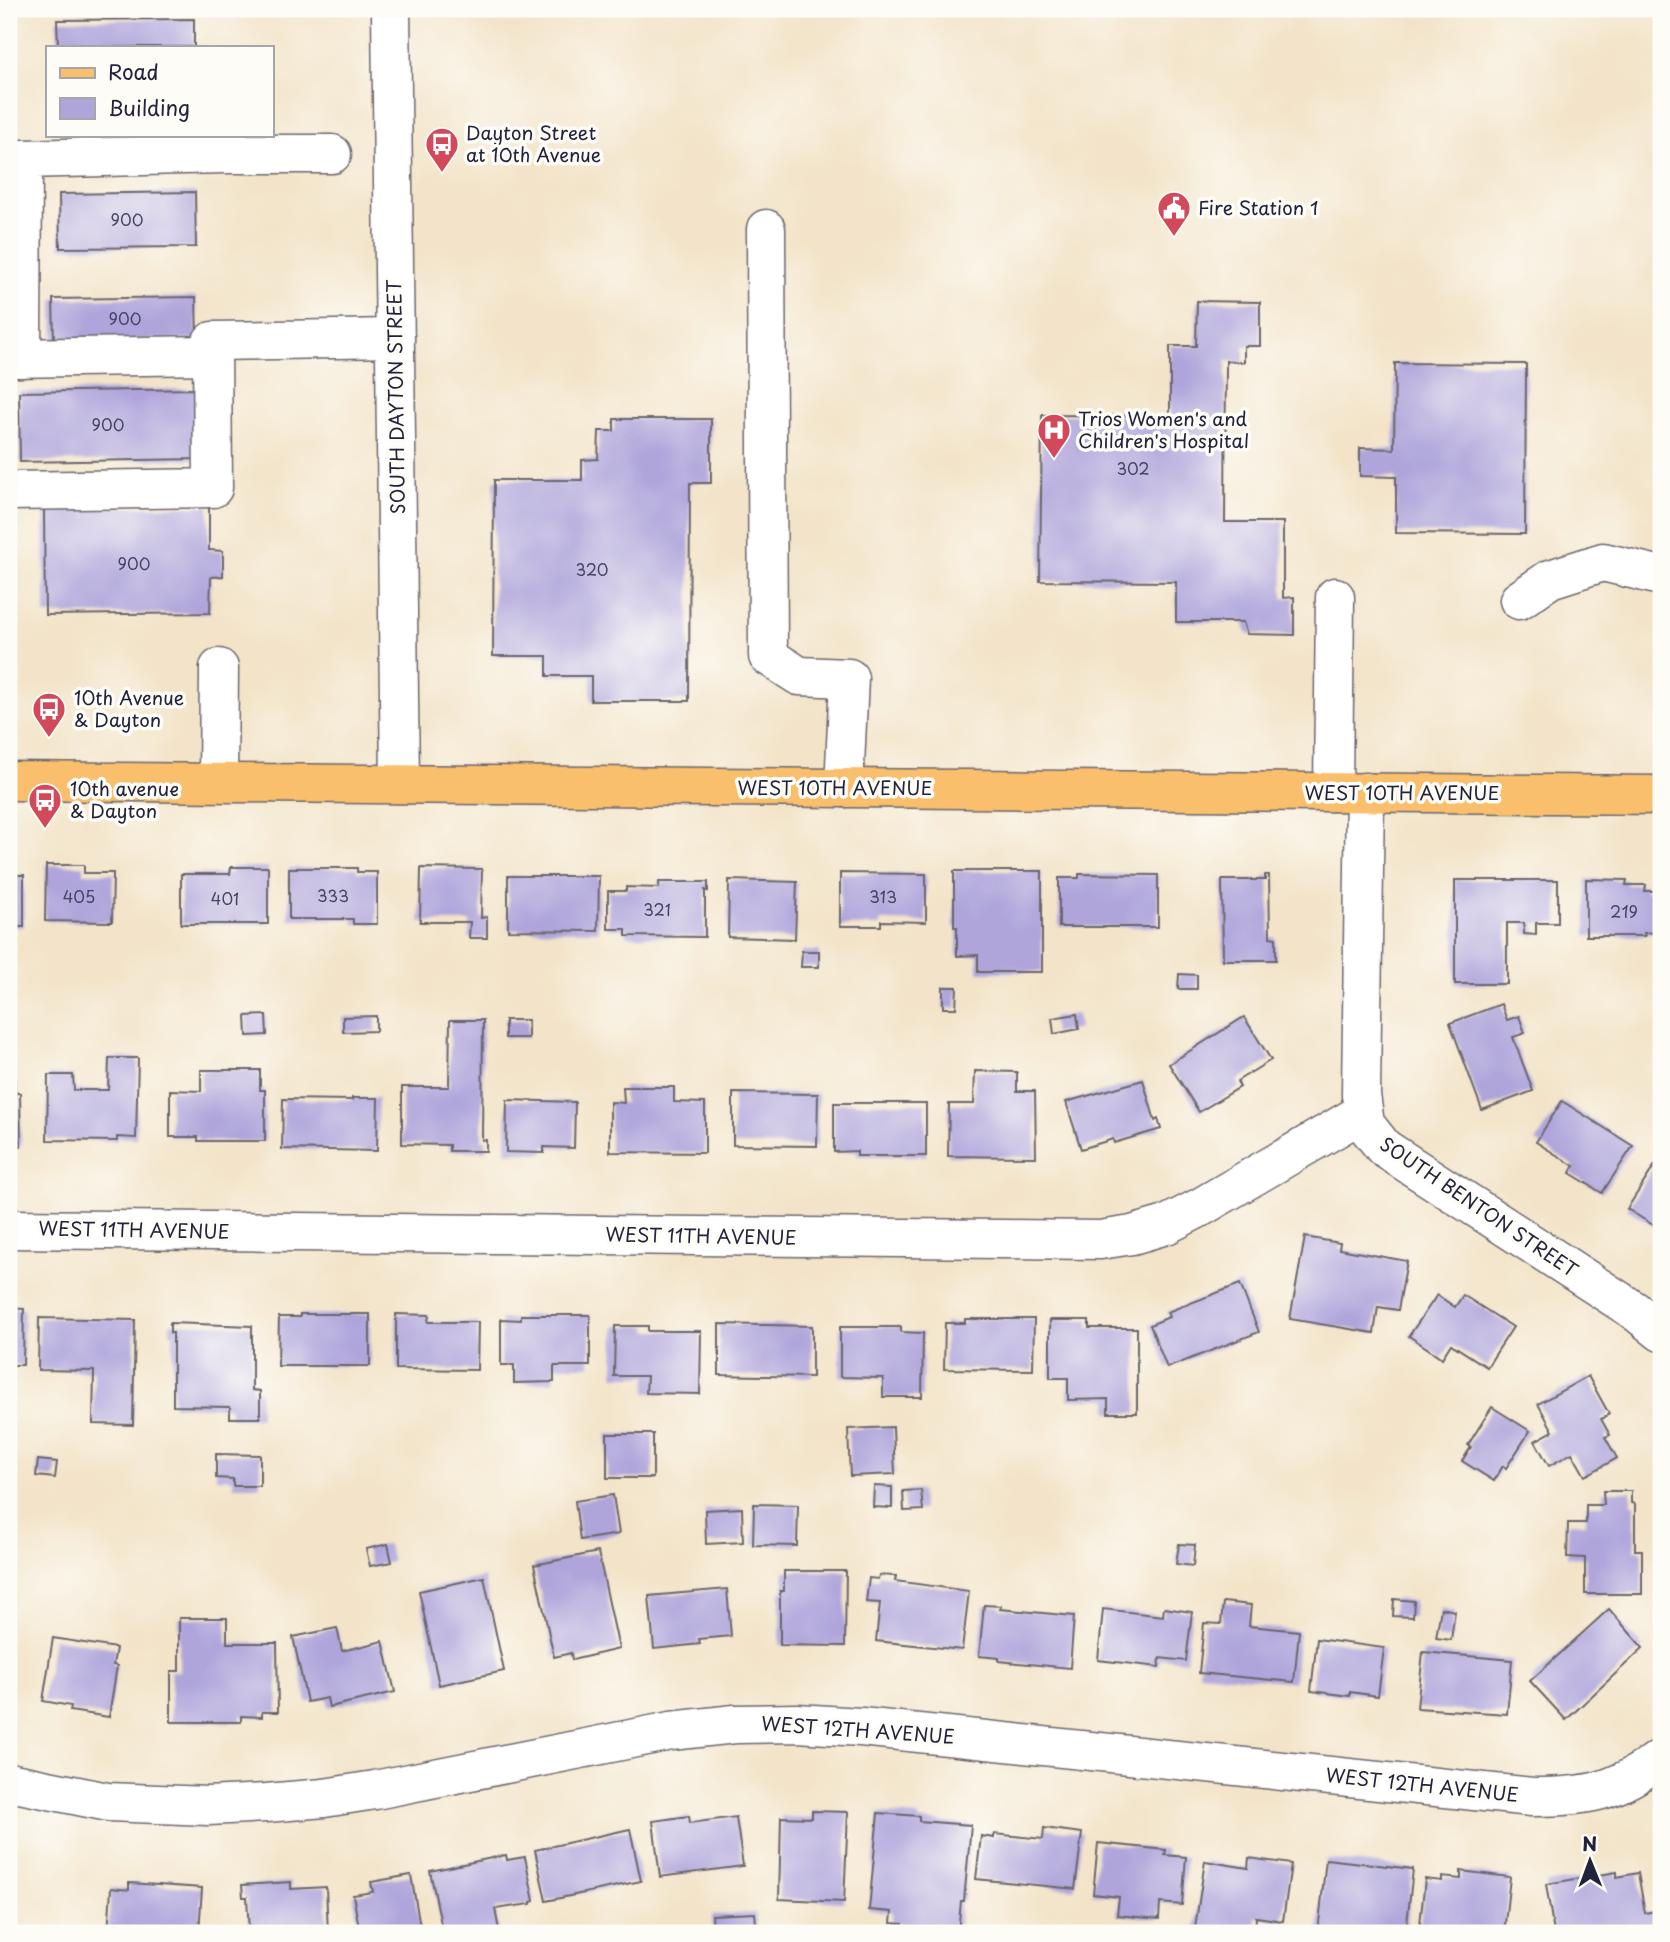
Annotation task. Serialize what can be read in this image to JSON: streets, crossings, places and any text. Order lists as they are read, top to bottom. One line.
{"streets":{"main road":["WEST 10TH AVENUE"],"street":["SOUTH DAYTON STREET","SOUTH BENTON STREET","WEST 11TH AVENUE","WEST 12TH AVENUE"]},"crossings":[["SOUTH DAYTON STREET","WEST 10TH AVENUE"],["SOUTH BENTON STREET","WEST 11TH AVENUE"]],"places":{"bus stop":["Dayton Street at 10th Avenue","10th Avenue & Dayton","10th avenue & Dayton"],"public building":["Fire Station 1"],"hospital":["Trios Women's and Children's Hospital"]},"house_numbers":["900","900","900","302","900","320","333","405","313","401","321","219"],"legend":["Road","Building"],"north":"top"}
